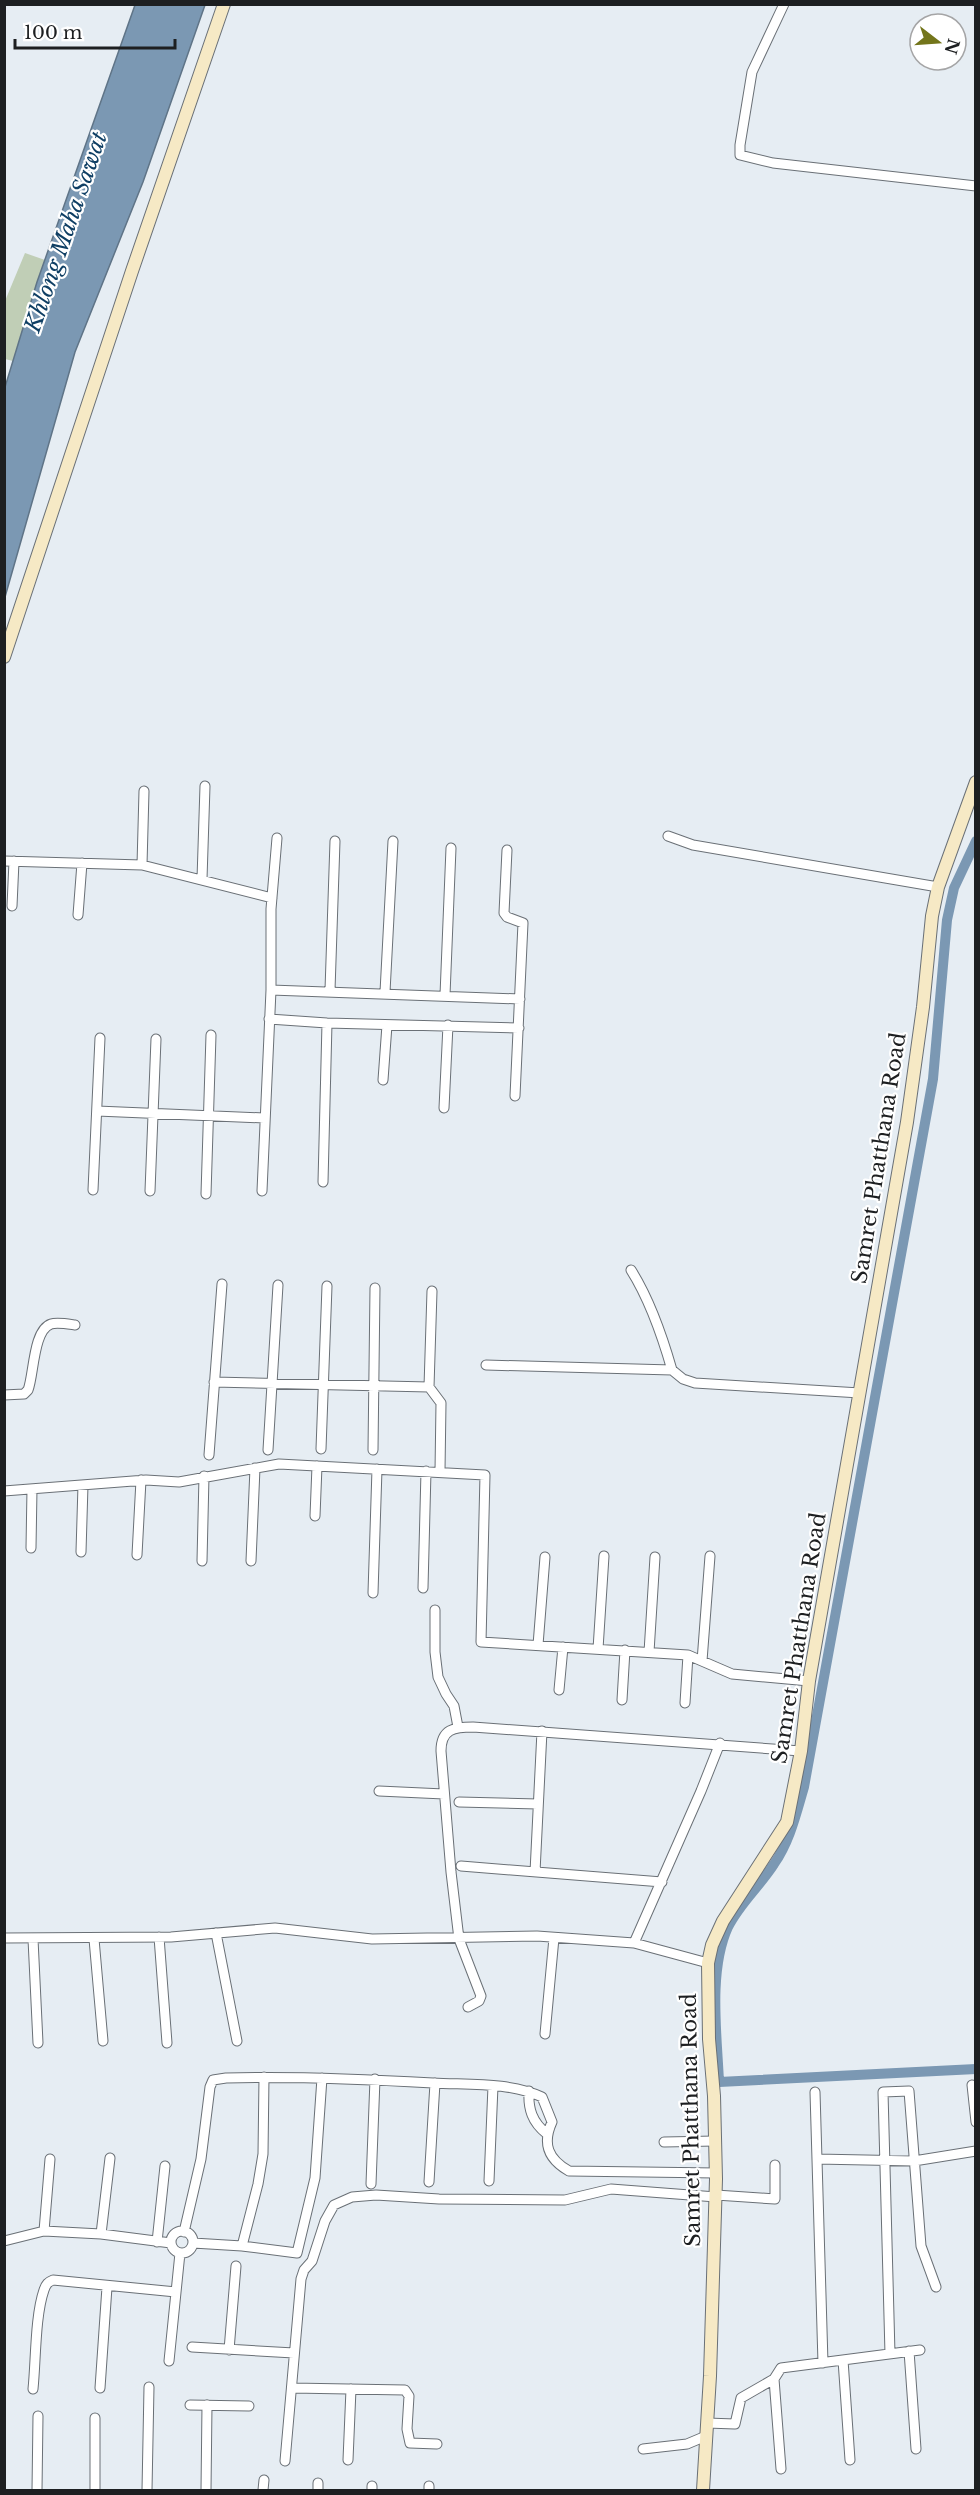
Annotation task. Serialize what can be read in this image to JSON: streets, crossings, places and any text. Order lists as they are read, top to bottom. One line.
{"streets":{"street":["Samret Phatthana Road"]},"water":["Khlong Maha Sawat"],"scale_bar":"100 m","north":"right"}
